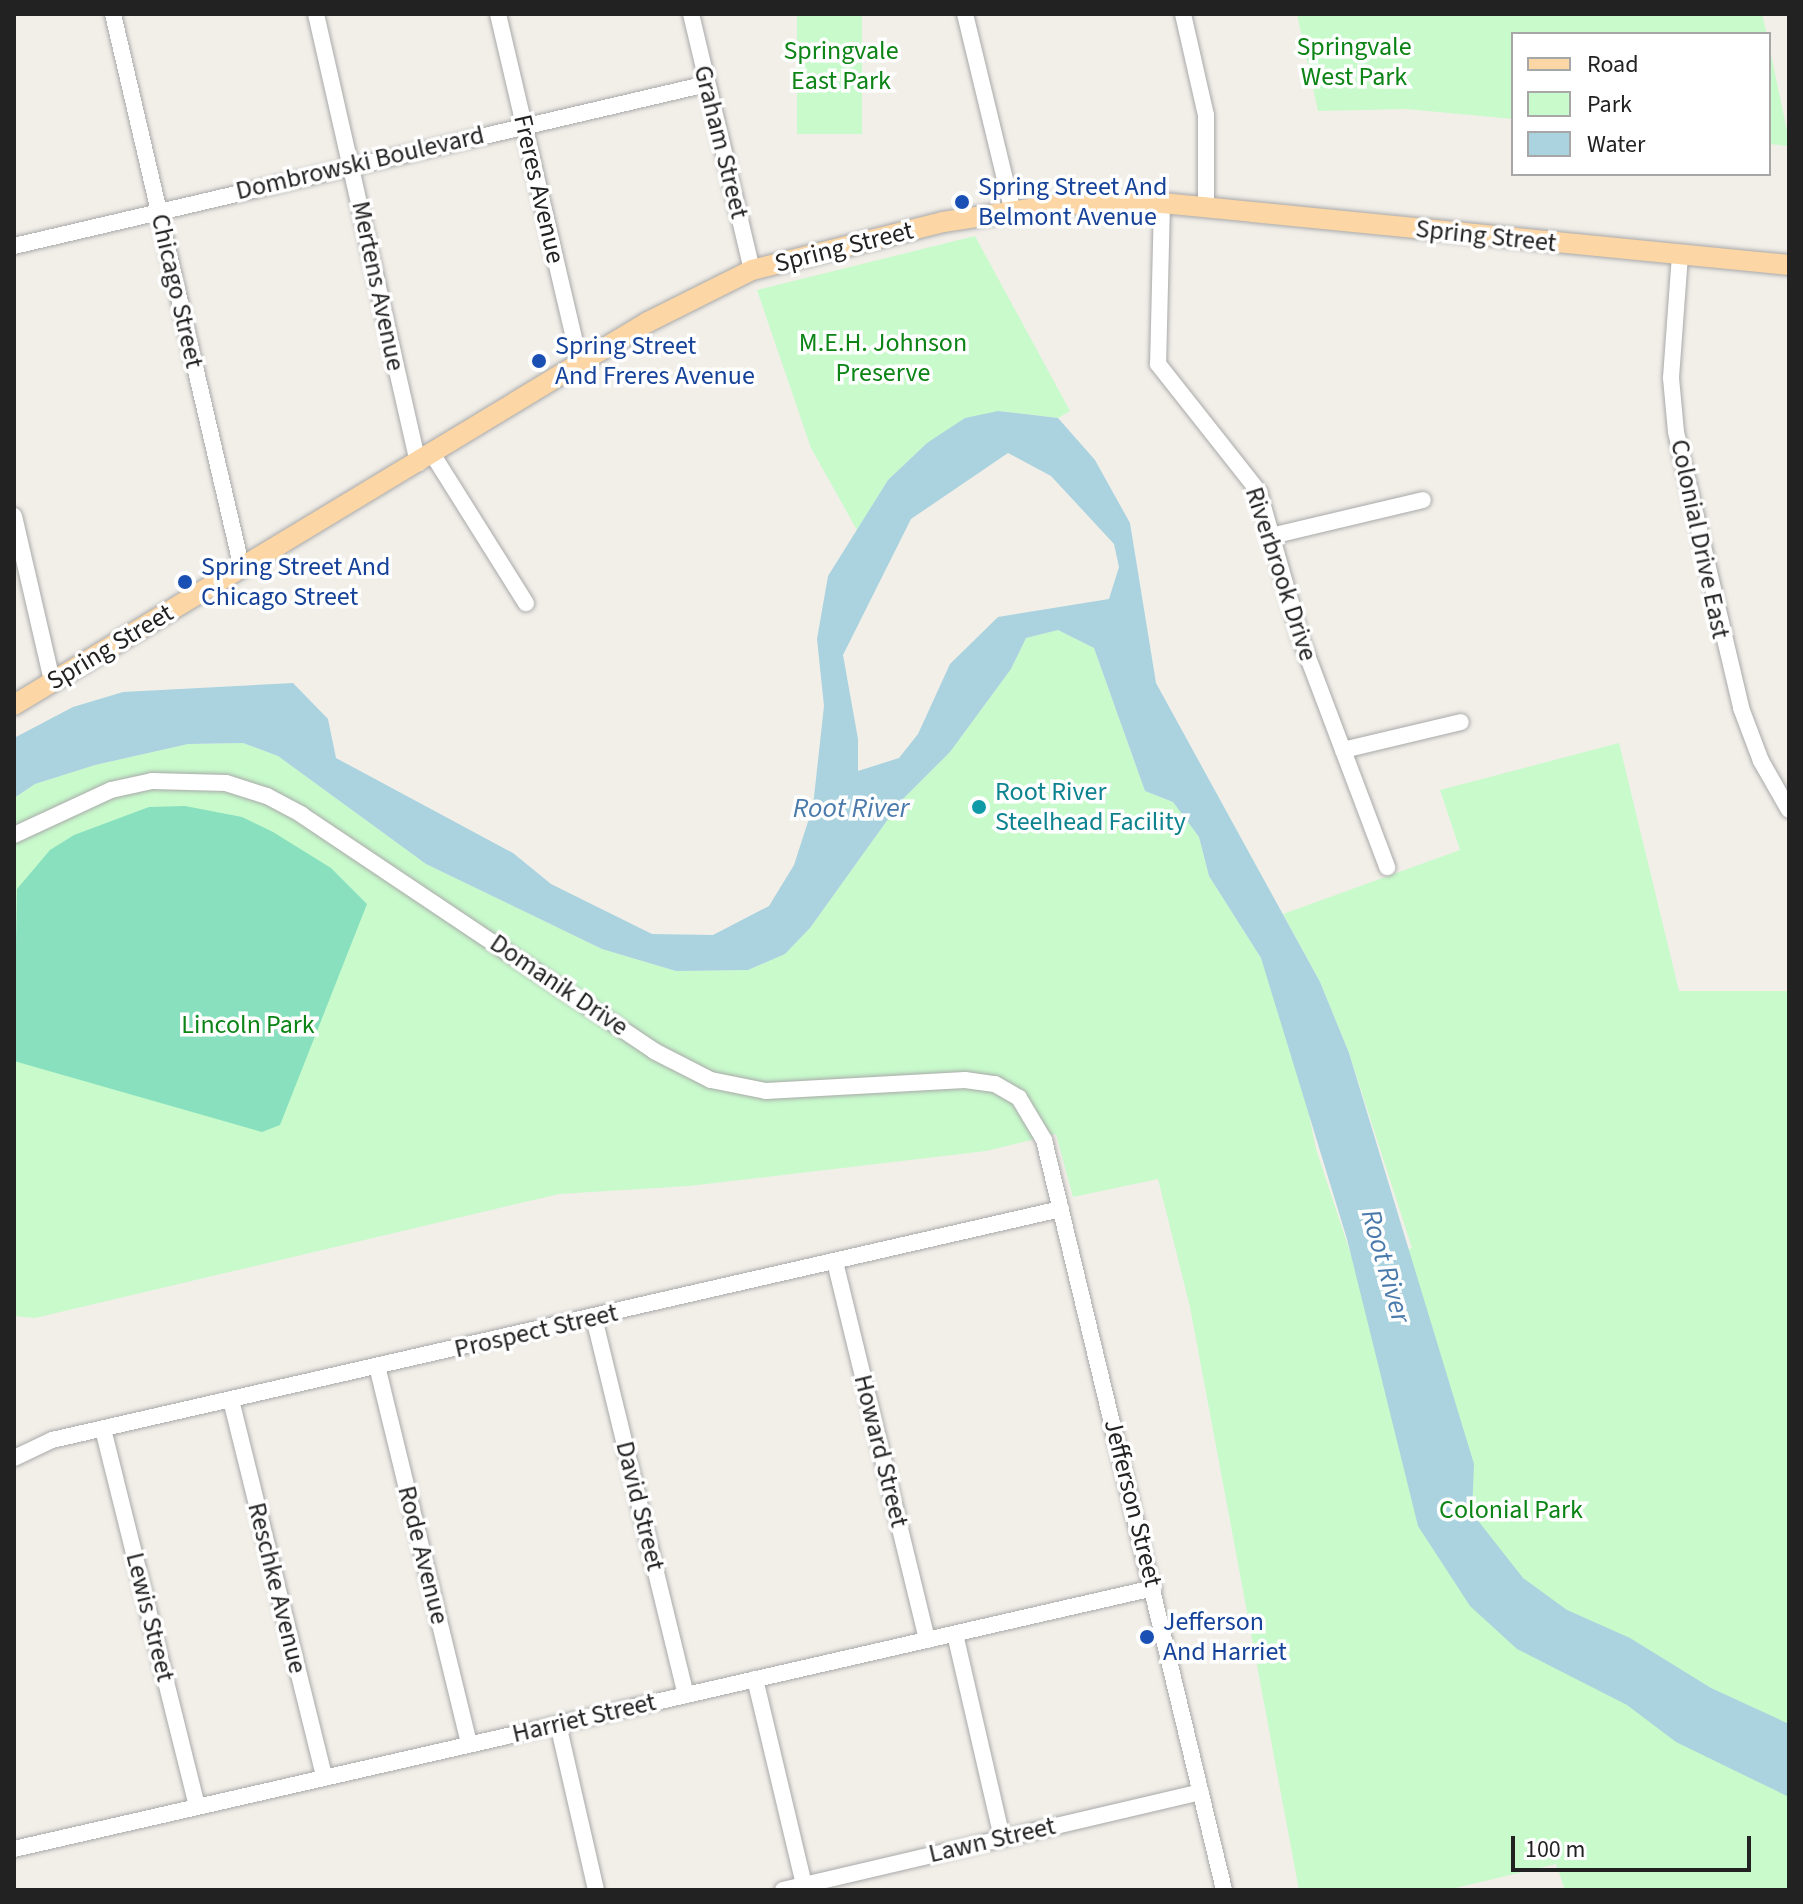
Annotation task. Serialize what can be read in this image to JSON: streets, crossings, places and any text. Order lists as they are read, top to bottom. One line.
{"streets":{"main road":["Spring Street"],"street":["Graham Street","Dombrowski Boulevard","Freres Avenue","Mertens Avenue","Chicago Street","Colonial Drive East","Riverbrook Drive","Domanik Drive","Prospect Street","Howard Street","Jefferson Street","David Street","Rode Avenue","Reschke Avenue","Lewis Street","Harriet Street","Lawn Street"]},"crossings":[["Graham Street","Dombrowski Boulevard"],["Graham Street","Spring Street"],["Dombrowski Boulevard","Freres Avenue"],["Dombrowski Boulevard","Mertens Avenue"],["Dombrowski Boulevard","Chicago Street"],["Freres Avenue","Spring Street"],["Spring Street","Mertens Avenue"],["Spring Street","Chicago Street"],["Spring Street","Colonial Drive East"],["Spring Street","Riverbrook Drive"],["Domanik Drive","Prospect Street"],["Domanik Drive","Jefferson Street"],["Prospect Street","Howard Street"],["Prospect Street","Jefferson Street"],["Prospect Street","David Street"],["Prospect Street","Rode Avenue"],["Prospect Street","Reschke Avenue"],["Prospect Street","Lewis Street"],["Howard Street","Harriet Street"],["Jefferson Street","Harriet Street"],["Jefferson Street","Lawn Street"],["David Street","Harriet Street"],["Rode Avenue","Harriet Street"],["Reschke Avenue","Harriet Street"],["Lewis Street","Harriet Street"]],"water":["Root River"],"parks":["Springvale West Park","Springvale East Park","M.E.H. Johnson Preserve","Lincoln Park","Colonial Park"],"places":["Spring Street And Belmont Avenue","Spring Street And Freres Avenue","Spring Street And Chicago Street","Root River Steelhead Facility","Jefferson And Harriet"],"legend":["Road","Park","Water"],"scale_bar":"100 m"}
